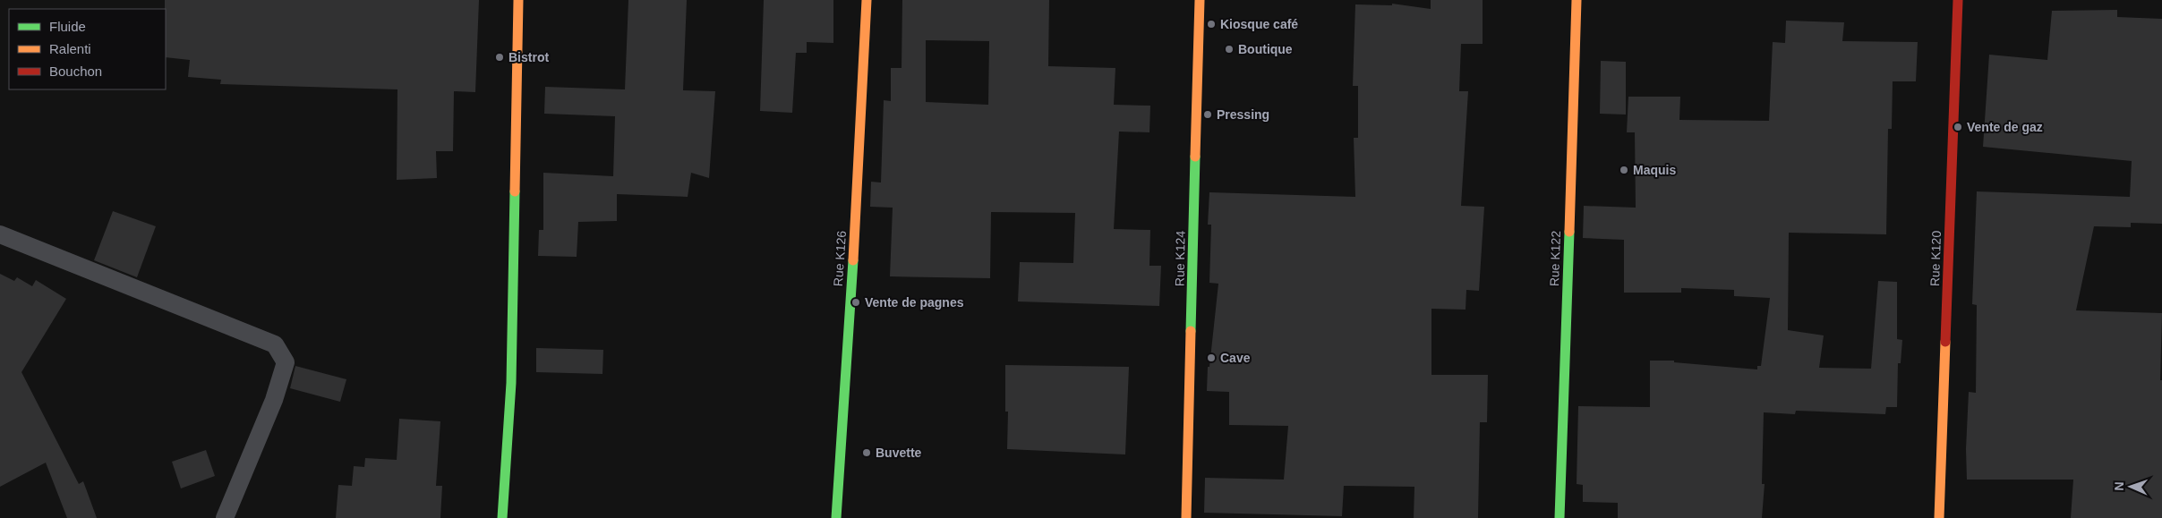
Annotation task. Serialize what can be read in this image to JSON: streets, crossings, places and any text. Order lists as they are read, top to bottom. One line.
{"streets":{"street":["Rue K126","Rue K124","Rue K122","Rue K120"]},"places":["Kiosque café","Boutique","Bistrot","Pressing","Vente de gaz","Maquis","Vente de pagnes","Cave","Buvette"],"legend":["Fluide","Ralenti","Bouchon"],"north":"left"}
